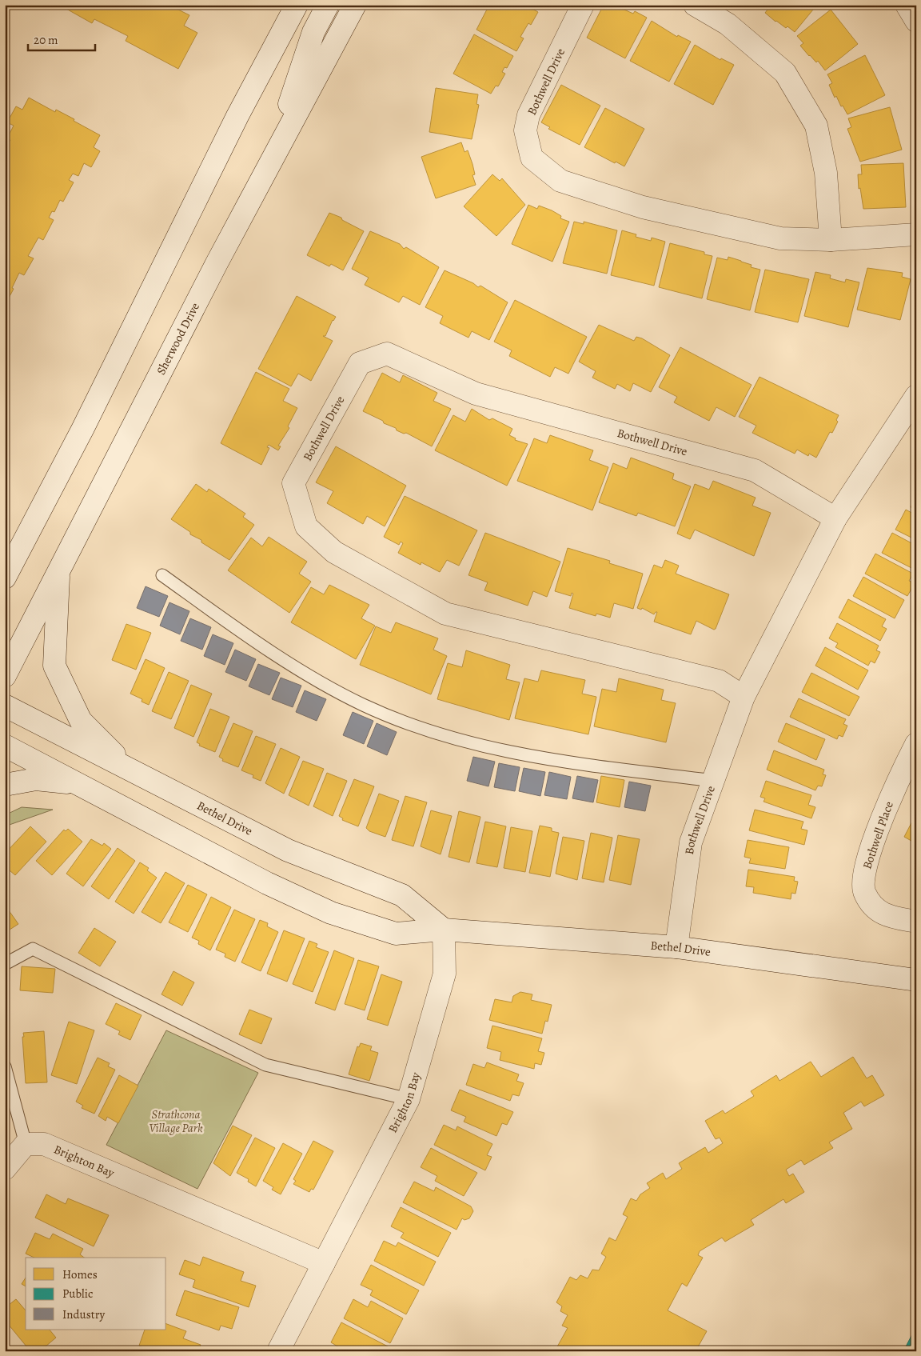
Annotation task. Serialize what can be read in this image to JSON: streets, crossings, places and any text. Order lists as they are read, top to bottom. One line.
{"streets":{"street":["Bothwell Drive","Sherwood Drive","Bethel Drive","Bothwell Place","Brighton Bay"]},"crossings":[["Bothwell Drive","Bethel Drive"],["Bethel Drive","Brighton Bay"]],"parks":["Strathcona Village Park"],"legend":["Homes","Public","Industry"],"scale_bar":"20 m"}
